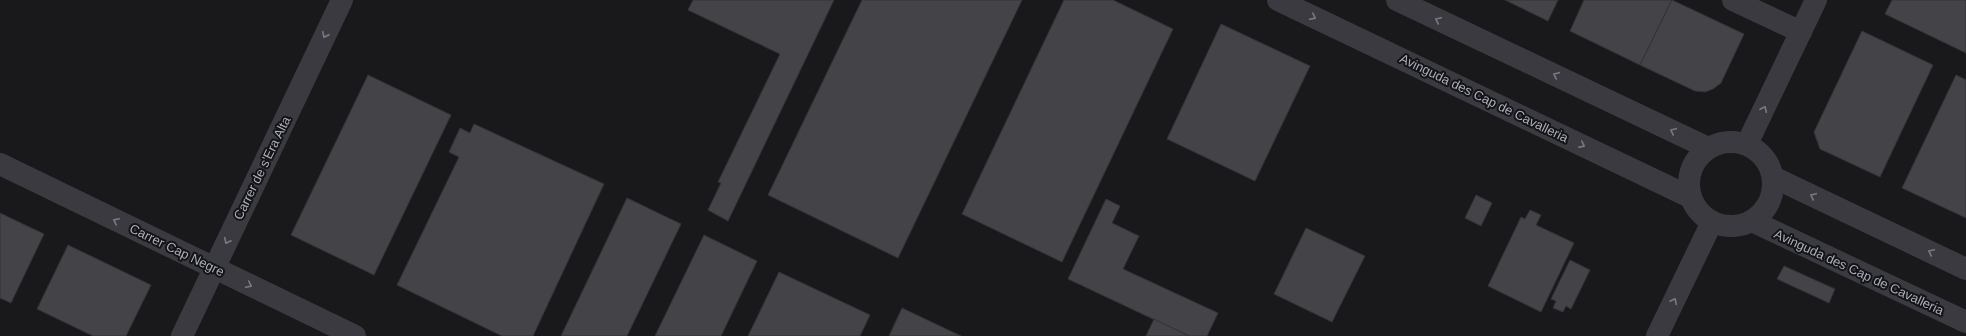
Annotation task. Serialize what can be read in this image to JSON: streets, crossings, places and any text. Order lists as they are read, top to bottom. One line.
{"streets":{"street":["Avinguda des Cap de Cavalleria","Carrer de s'Era Alta","Carrer Cap Negre"]},"crossings":[["Carrer de s'Era Alta","Carrer Cap Negre"]],"one_way":["Carrer de s'Era Alta"]}
